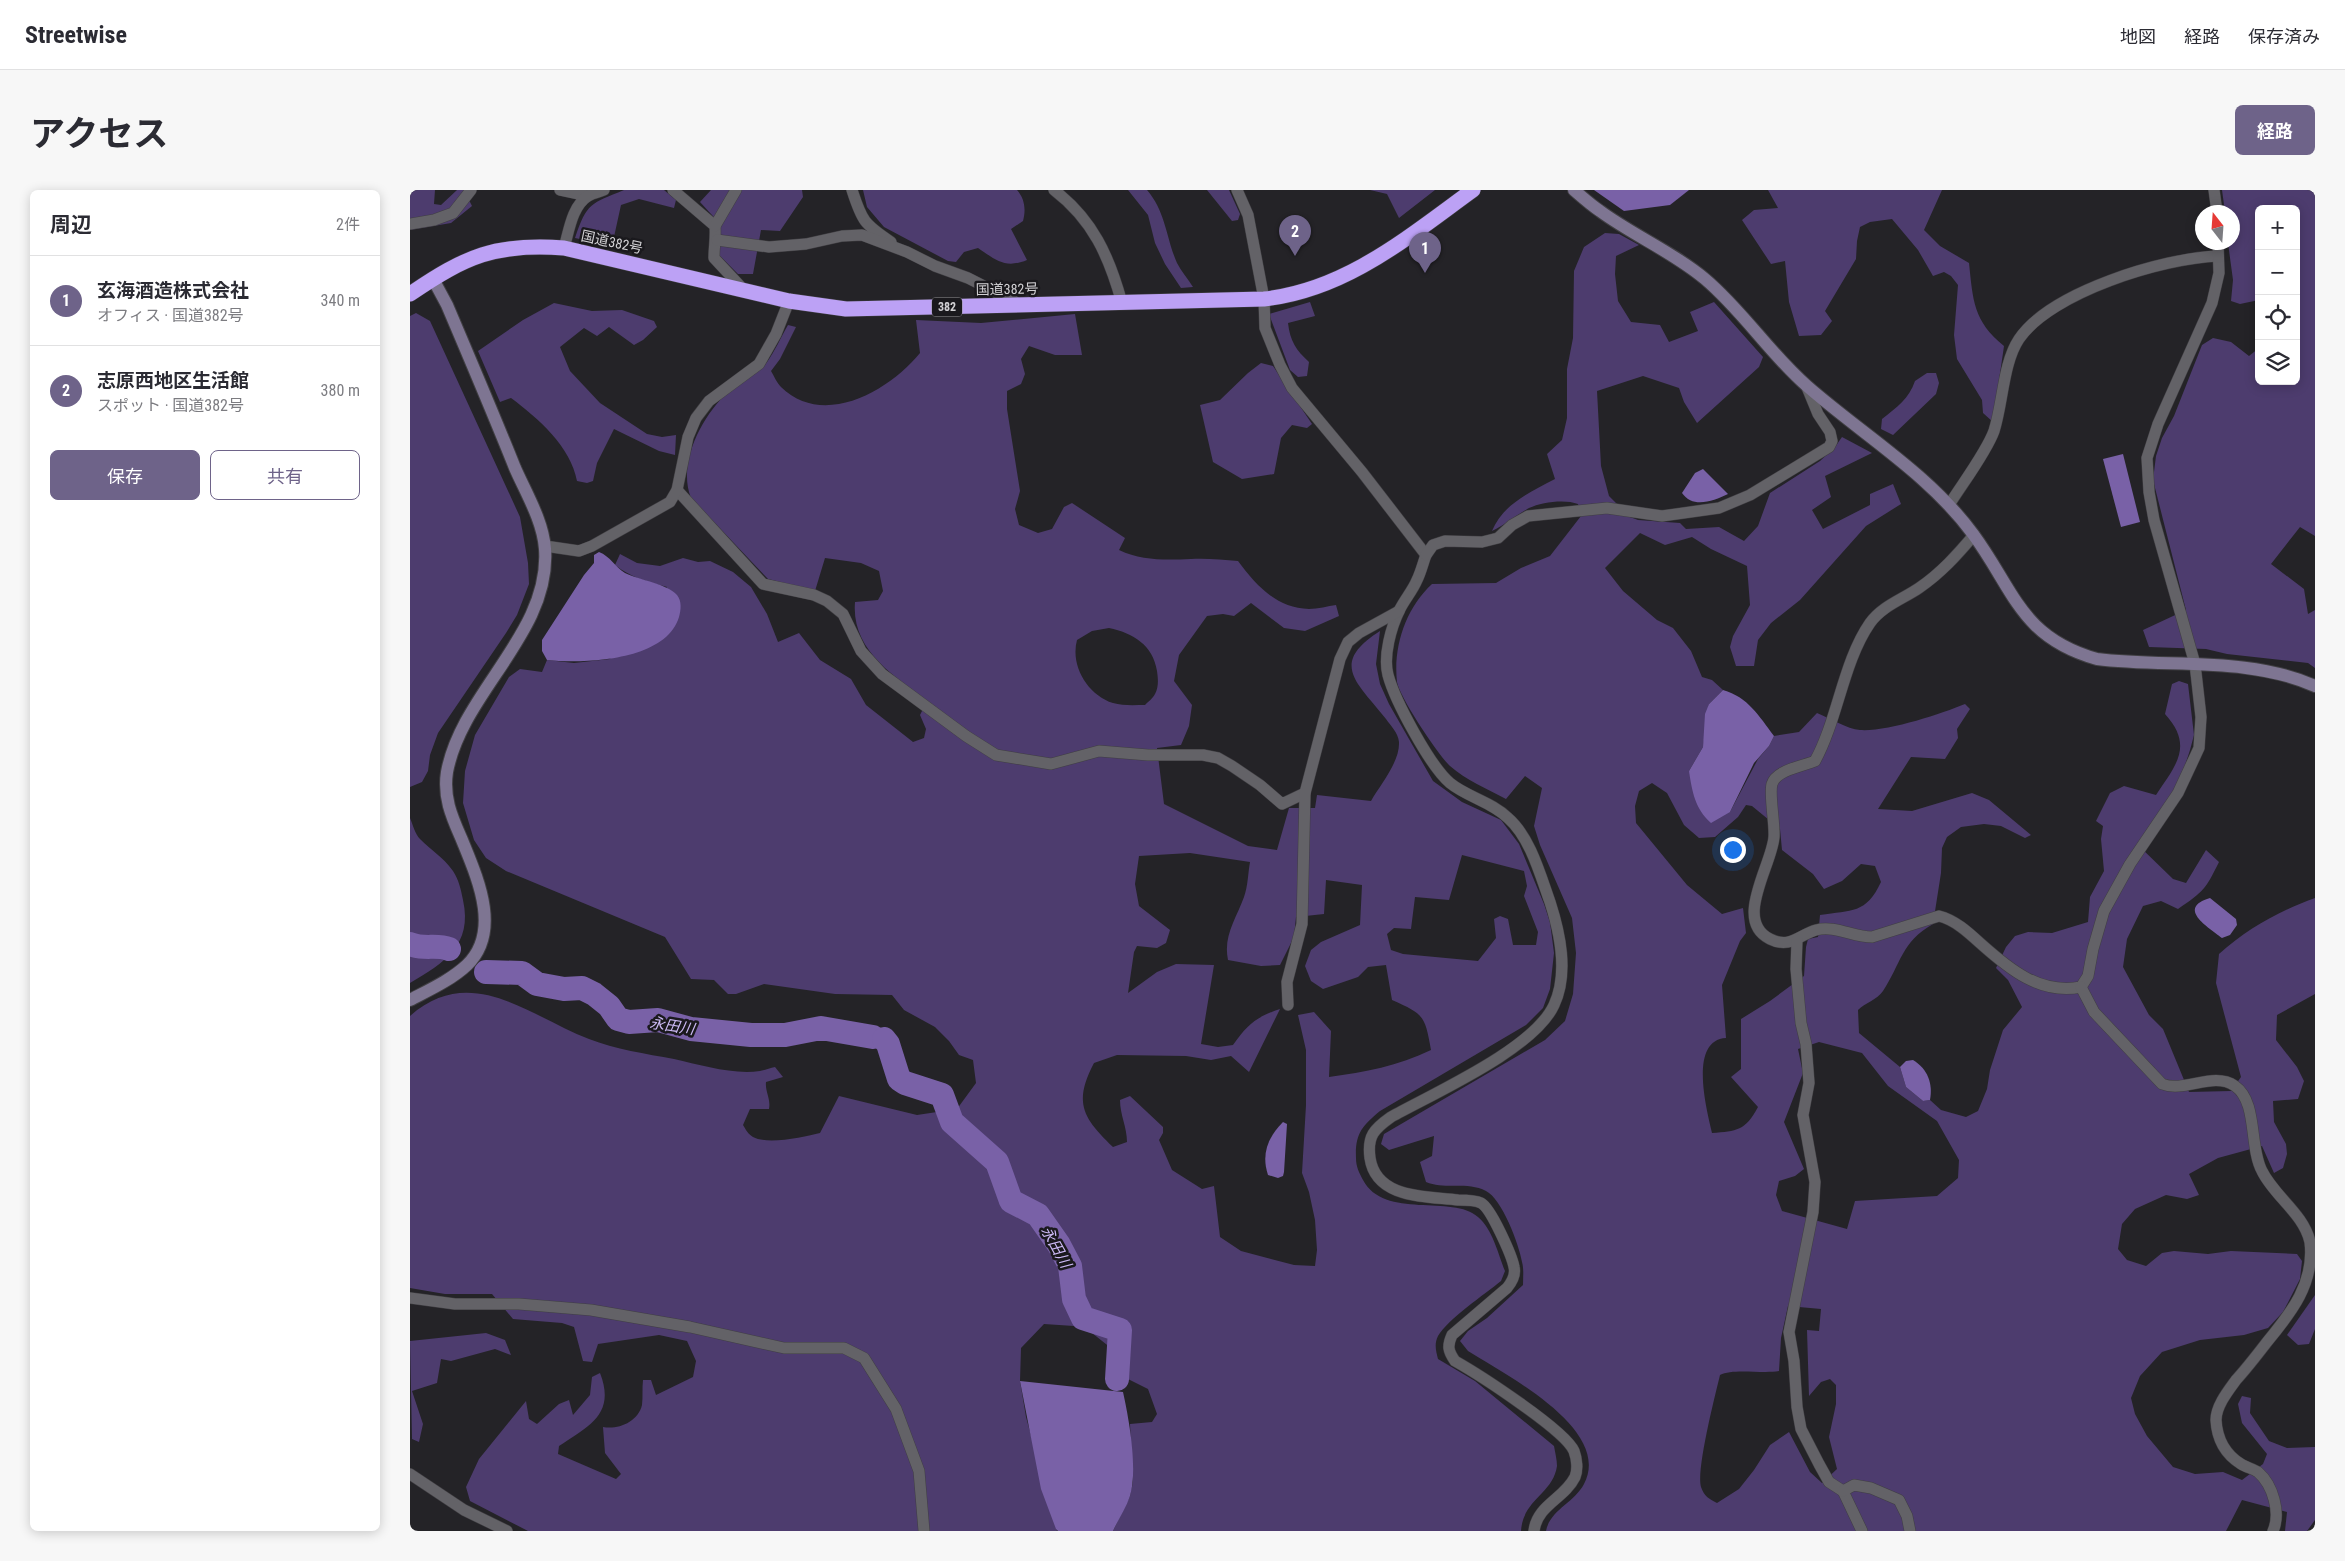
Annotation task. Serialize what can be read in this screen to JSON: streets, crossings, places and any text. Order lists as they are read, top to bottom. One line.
{"streets":{"highway":["国道382号","382"]},"water":["永田川"],"north":"top","page":{"header":"Streetwise","nav":["地図","経路","保存済み"],"title":"アクセス","buttons":["経路",["保存","共有"]],"heading":["周辺","2件"],"map_buttons":["+","−"],"pins":["2","1"],"list":[{"mark":"1","name":"玄海酒造株式会社","note":"オフィス · 国道382号","value":"340 m"},{"mark":"2","name":"志原西地区生活館","note":"スポット · 国道382号","value":"380 m"}]}}
